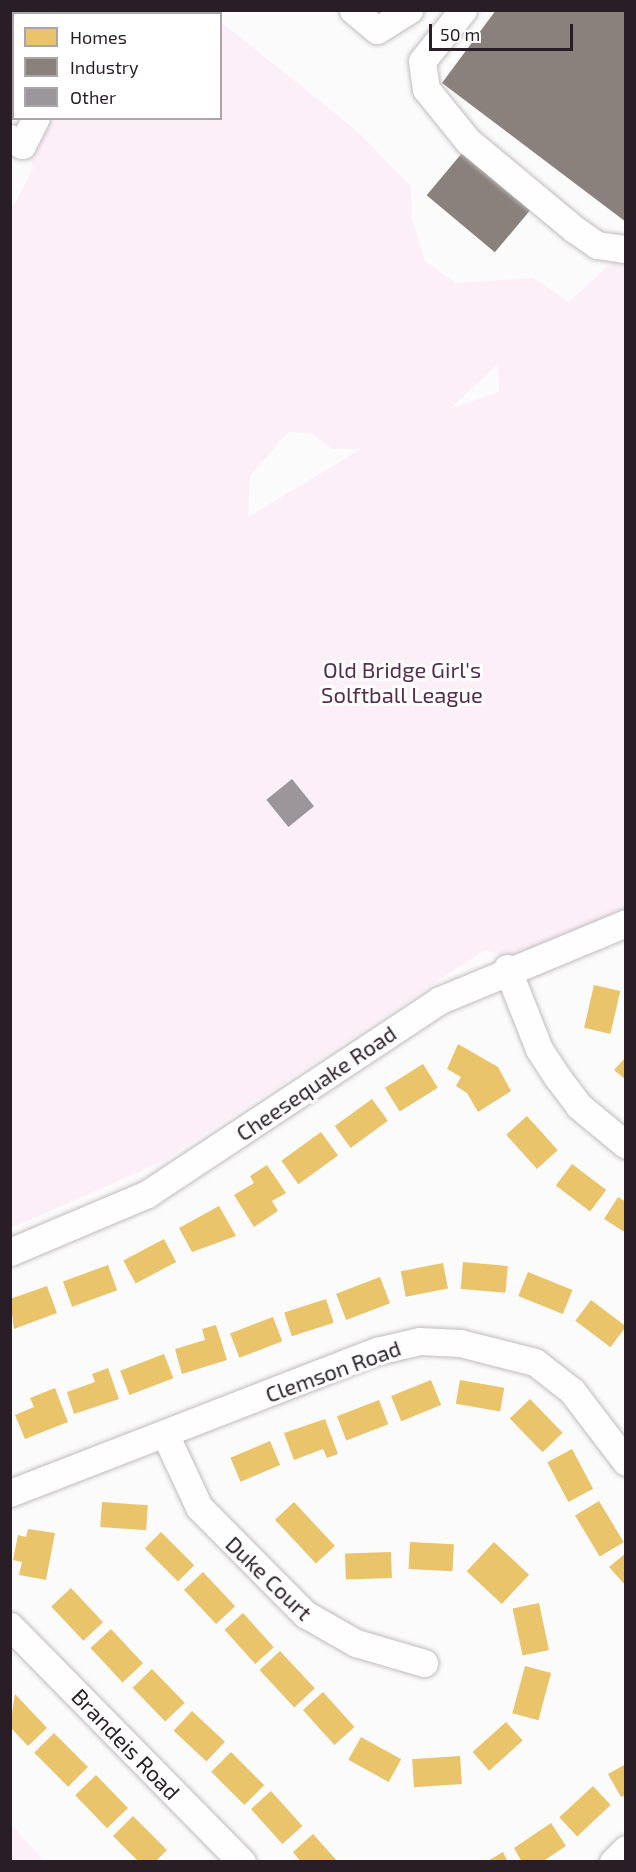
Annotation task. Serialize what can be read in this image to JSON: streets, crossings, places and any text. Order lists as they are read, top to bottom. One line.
{"streets":{"street":["Cheesequake Road","Clemson Road","Duke Court","Brandeis Road"]},"crossings":[["Clemson Road","Duke Court"]],"parks":["Old Bridge Girl's Solftball League"],"legend":["Homes","Industry","Other"],"scale_bar":"50 m"}
